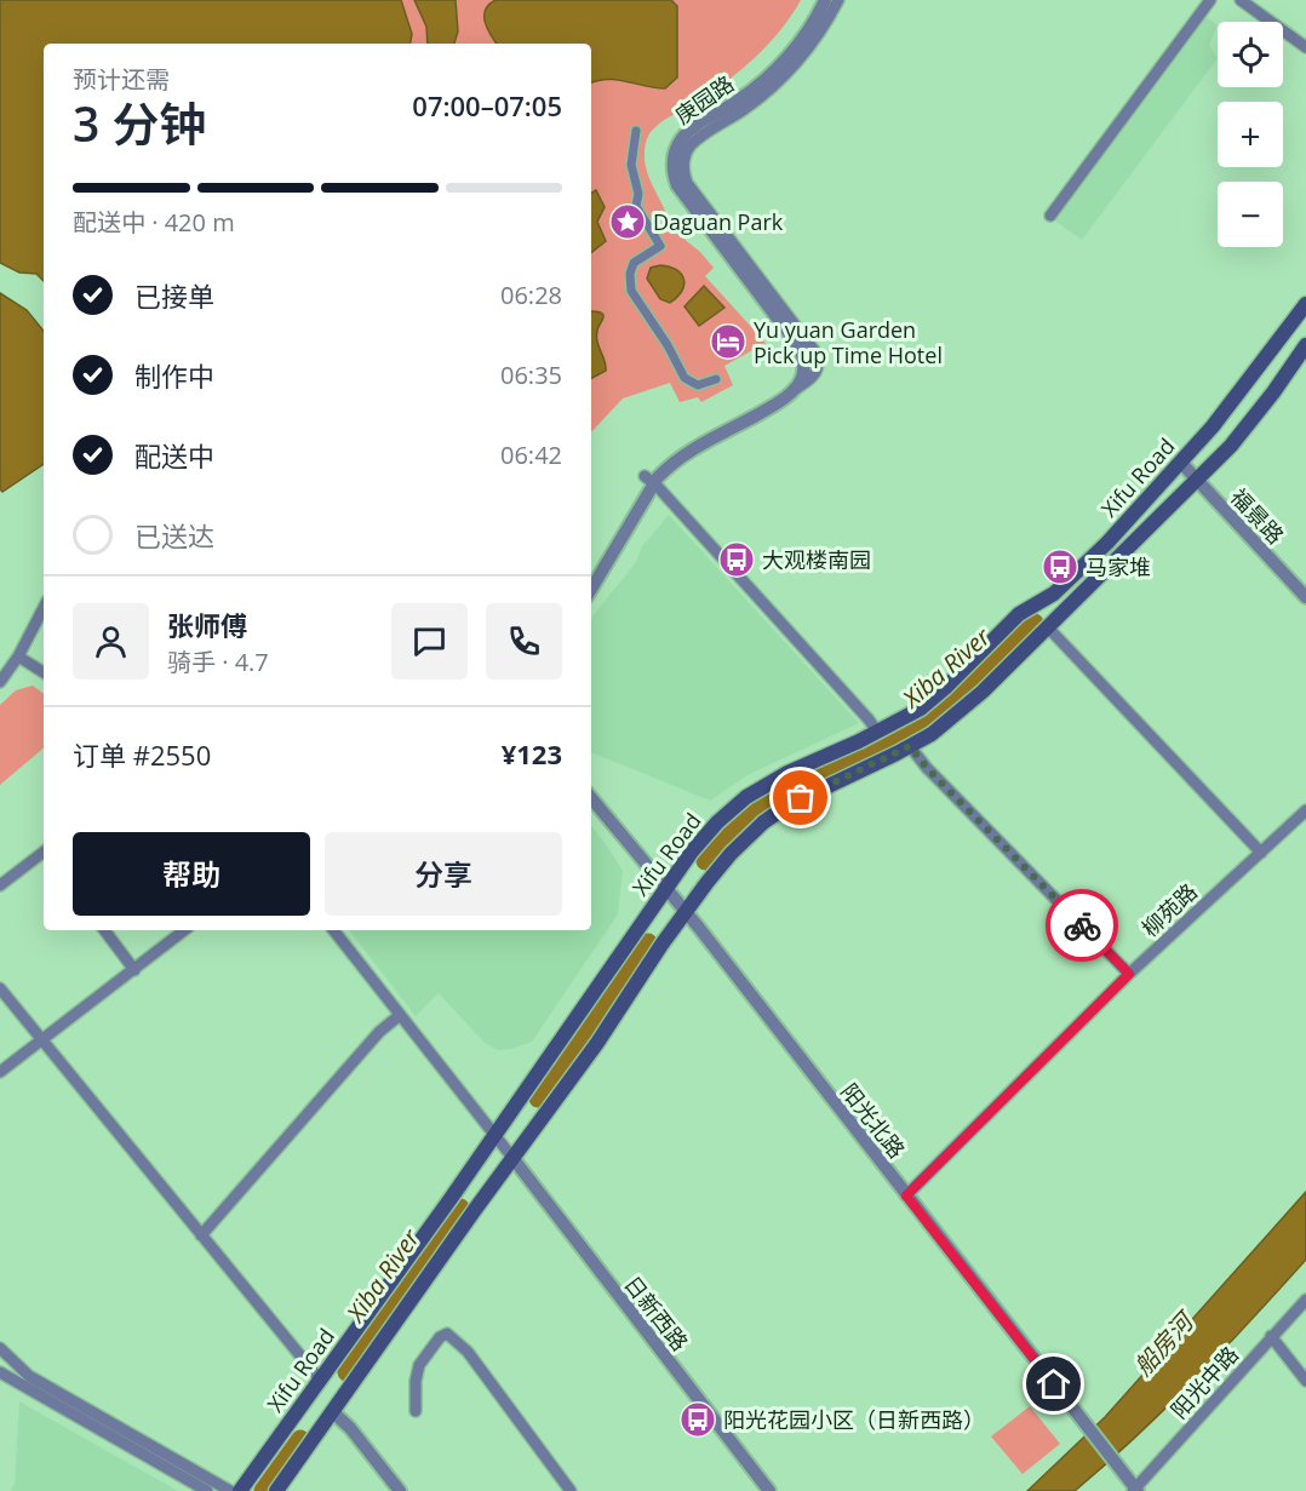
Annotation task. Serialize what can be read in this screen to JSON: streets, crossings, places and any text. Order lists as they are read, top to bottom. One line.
{"streets":{"main road":["Xifu Road"],"street":["庚园路","福景路","柳苑路","阳光北路","日新西路","阳光中路"]},"crossings":[["Xifu Road","福景路"],["Xifu Road","阳光北路"],["Xifu Road","日新西路"],["柳苑路","阳光北路"],["阳光北路","阳光中路"]],"water":["Xiba River","船房河"],"places":{"place":["Daguan Park"],"hotel":["Yu yuan Garden Pick up Time Hotel"],"bus stop":["大观楼南园","马家堆","阳光花园小区（日新西路）"]},"page":{"map_buttons":["+","−"],"heading":["3 分钟","预计还需","07:00–07:05"],"panel":["张师傅","骑手 · 4.7","订单 #2550","¥123"],"bar":"配送中 · 420 m","list":[["已接单","06:28"],["制作中","06:35"],["配送中","06:42"],"已送达"],"buttons":["帮助","分享"]}}
